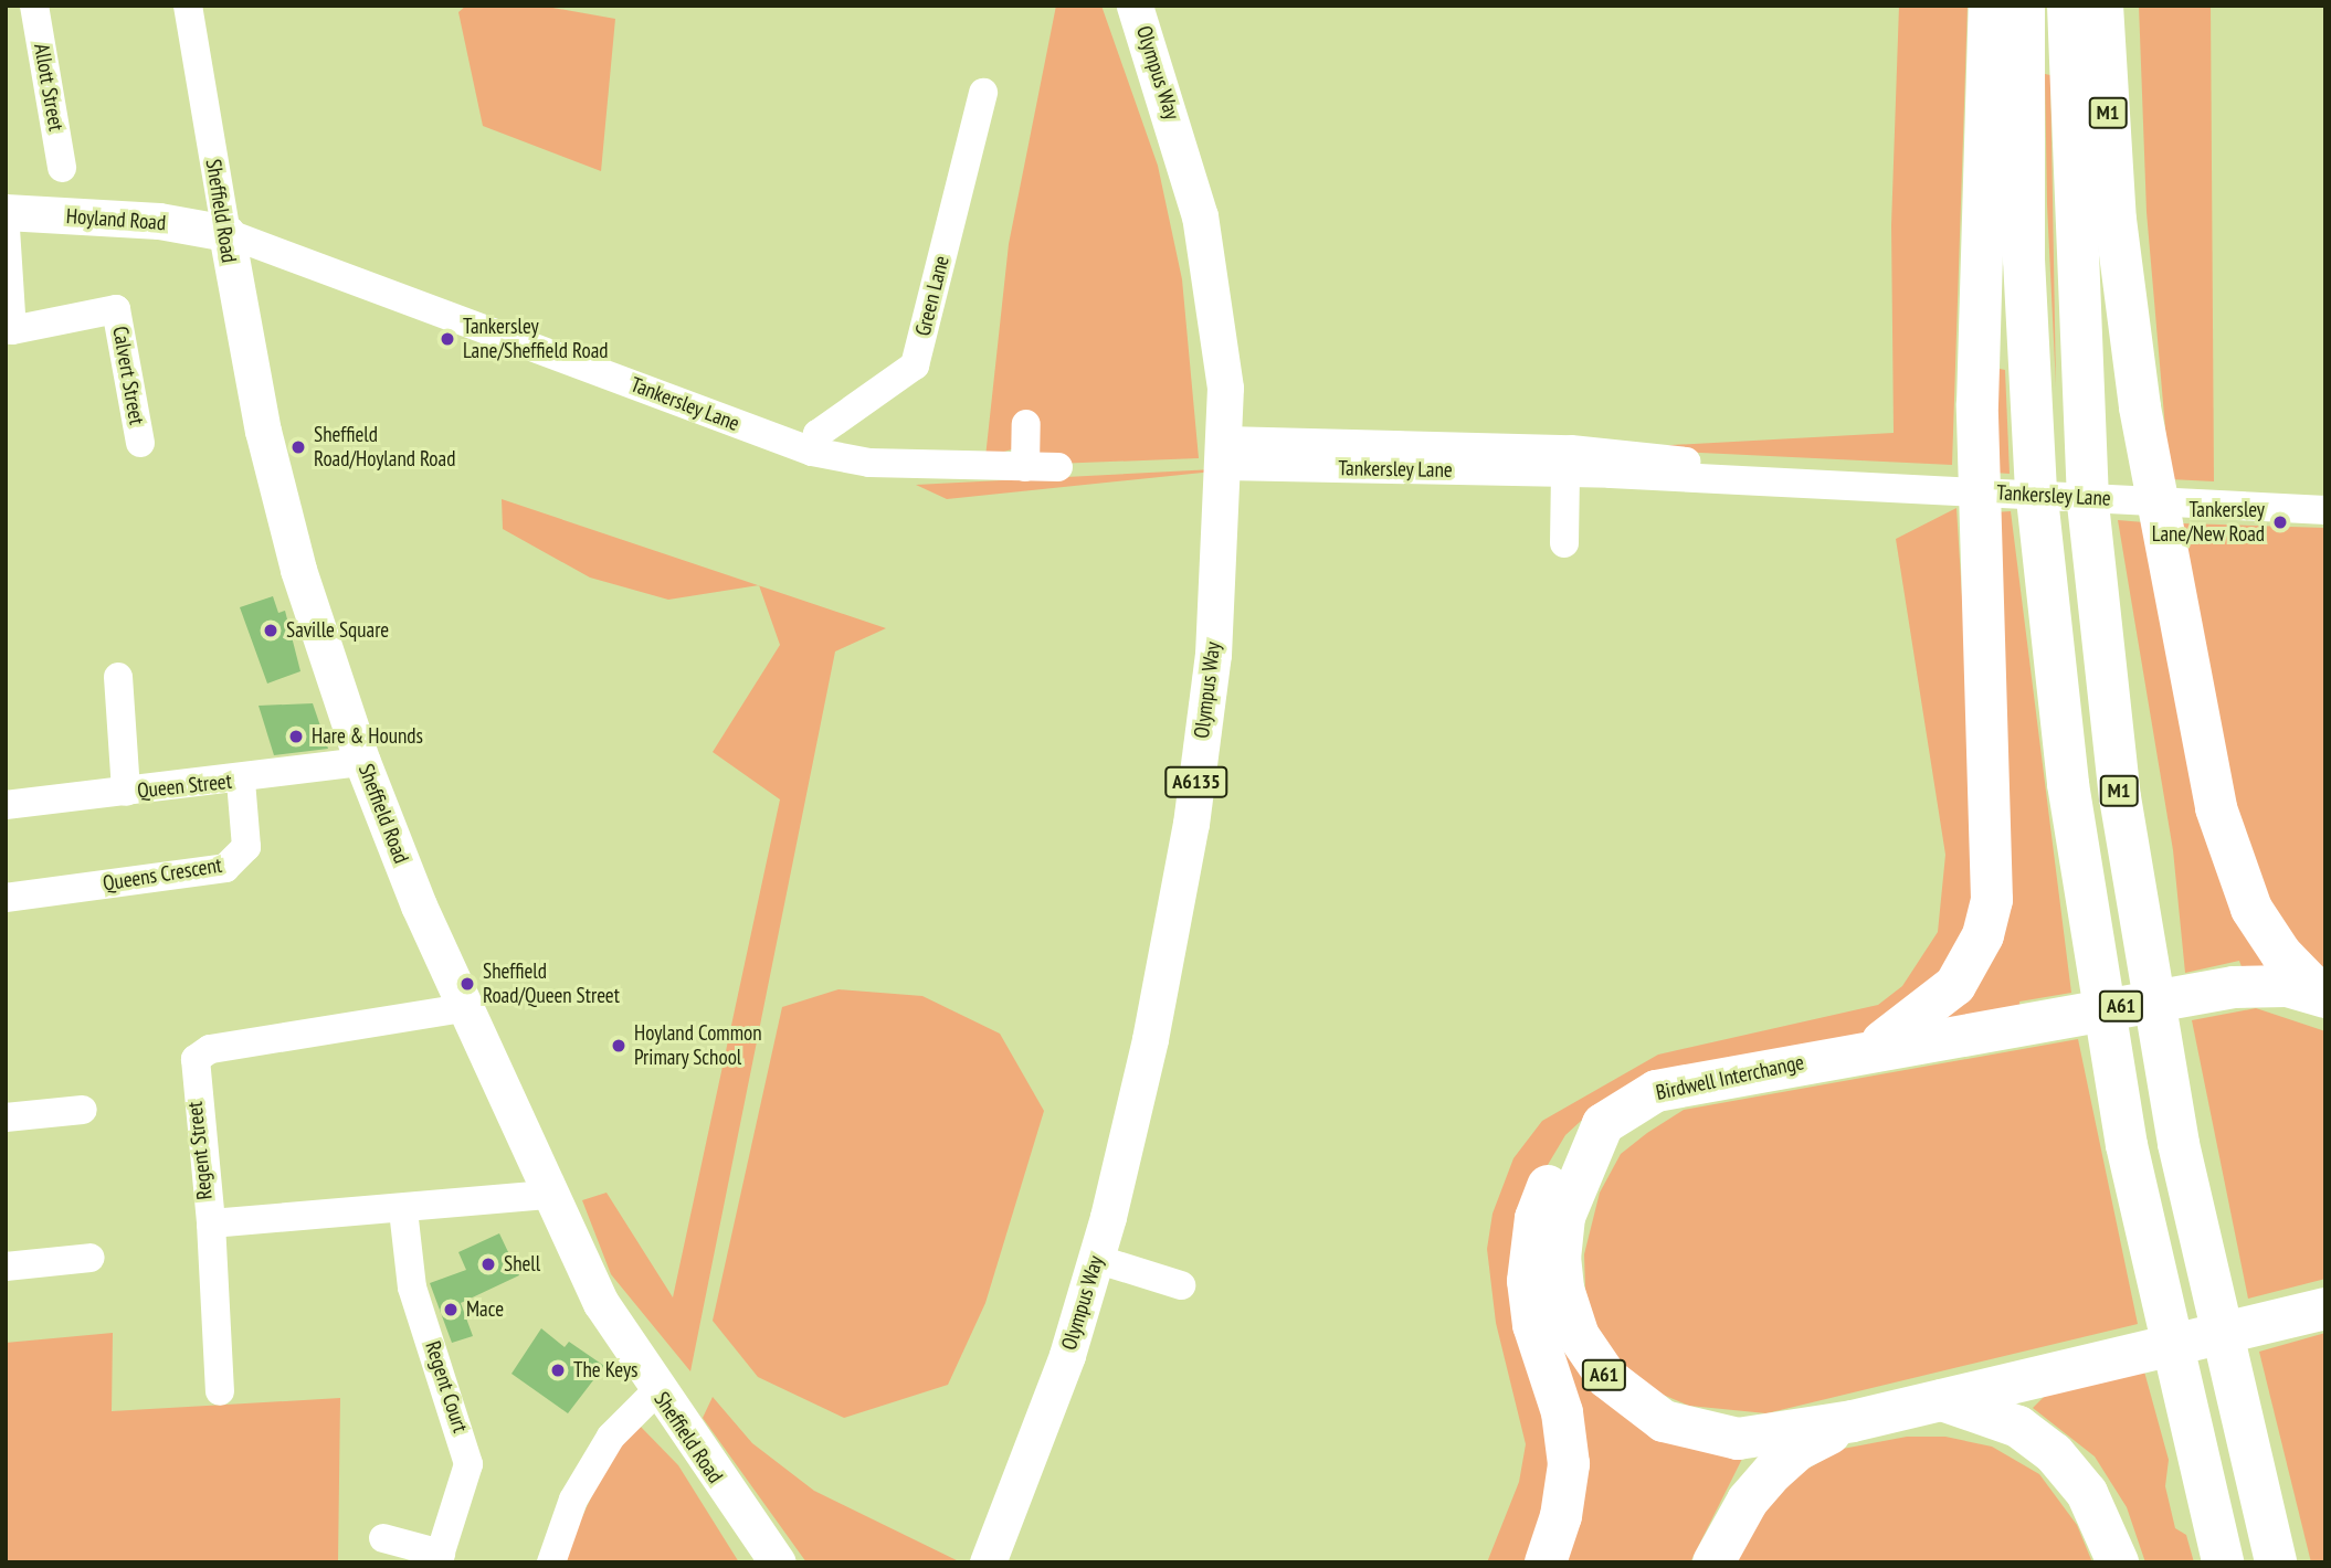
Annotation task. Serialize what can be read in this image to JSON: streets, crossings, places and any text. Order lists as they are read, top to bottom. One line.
{"streets":{"highway":["M1","A61","Birdwell Interchange"],"main road":["Olympus Way","Sheffield Road","Hoyland Road","A6135"],"street":["Allott Street","Green Lane","Calvert Street","Tankersley Lane","Queen Street","Queens Crescent","Regent Street","Regent Court"]},"crossings":[["Olympus Way","Tankersley Lane"],["M1","Birdwell Interchange"],["Sheffield Road","Hoyland Road"],["Sheffield Road","Tankersley Lane"],["Sheffield Road","Queen Street"],["Sheffield Road","Regent Street"],["Hoyland Road","Tankersley Lane"],["Green Lane","Tankersley Lane"],["Queen Street","Queens Crescent"],["A61","Birdwell Interchange"],["Regent Street","Regent Court"]],"places":["Tankersley Lane/Sheffield Road","Sheffield Road/Hoyland Road","Tankersley Lane/New Road","Saville Square","Hare & Hounds","Sheffield Road/Queen Street","Hoyland Common Primary School","Shell","Mace","The Keys"]}
